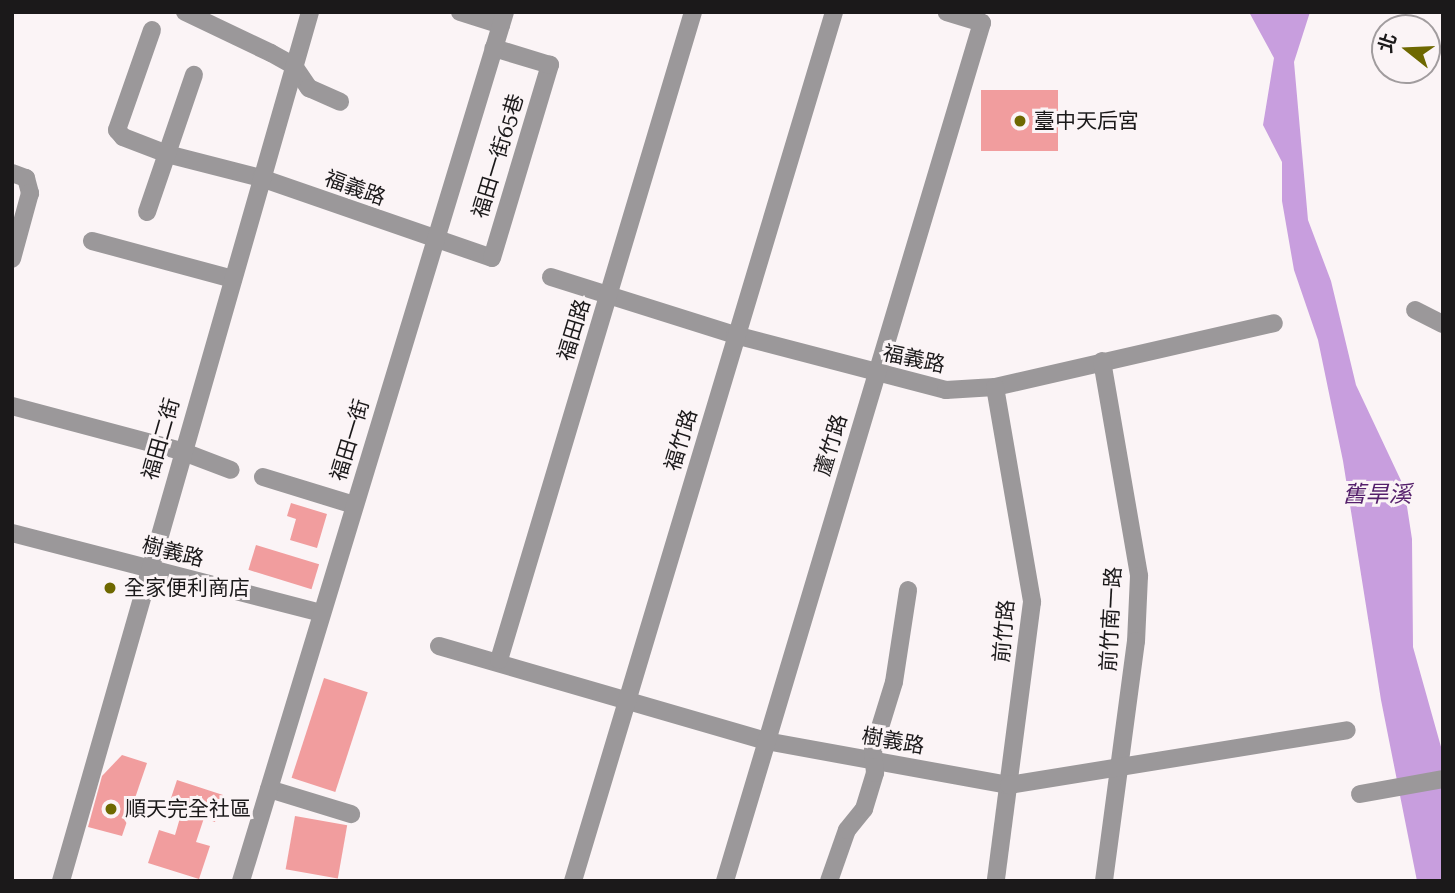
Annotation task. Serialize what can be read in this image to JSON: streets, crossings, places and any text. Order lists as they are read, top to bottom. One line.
{"streets":{"street":["福田一街65巷","福義路","福田路","福田二街","福田一街","福竹路","蘆竹路","樹義路","前竹南一路","前竹路"]},"crossings":[["福田一街65巷","福義路"],["福田一街65巷","福田一街"],["福義路","福田路"],["福義路","福田二街"],["福義路","福田一街"],["福義路","福竹路"],["福義路","蘆竹路"],["福義路","前竹南一路"],["福義路","前竹路"],["福田路","樹義路"],["福田二街","樹義路"],["福田一街","樹義路"],["福竹路","樹義路"],["蘆竹路","樹義路"],["樹義路","前竹南一路"],["樹義路","前竹路"]],"water":["舊旱溪"],"places":["臺中天后宮","全家便利商店","順天完全社區"],"north":"left"}
